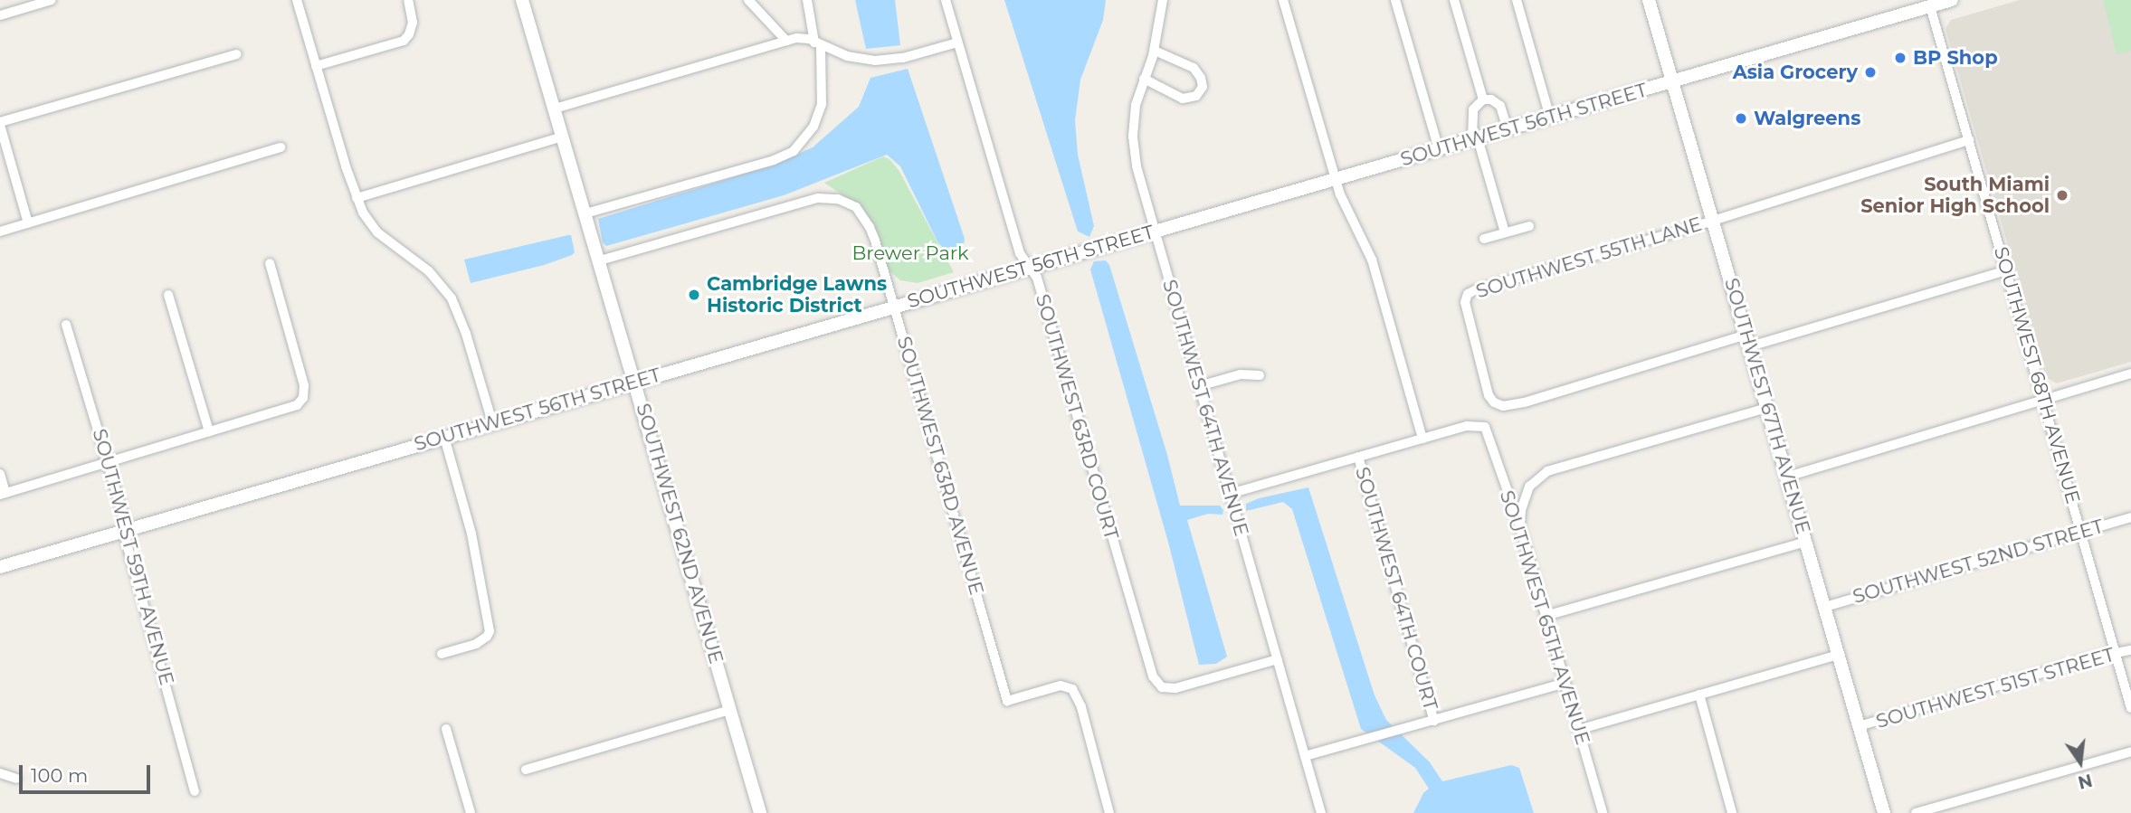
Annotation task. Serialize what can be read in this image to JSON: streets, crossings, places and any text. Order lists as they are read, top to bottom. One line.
{"streets":{"main road":["SOUTHWEST 56TH STREET","SOUTHWEST 67TH AVENUE","SOUTHWEST 62ND AVENUE"],"street":["SOUTHWEST 55TH LANE","SOUTHWEST 68TH AVENUE","SOUTHWEST 64TH AVENUE","SOUTHWEST 63RD COURT","SOUTHWEST 63RD AVENUE","SOUTHWEST 59TH AVENUE","SOUTHWEST 52ND STREET","SOUTHWEST 64TH COURT","SOUTHWEST 65TH AVENUE","SOUTHWEST 51ST STREET"]},"crossings":[["SOUTHWEST 56TH STREET","SOUTHWEST 68TH AVENUE"],["SOUTHWEST 56TH STREET","SOUTHWEST 67TH AVENUE"],["SOUTHWEST 56TH STREET","SOUTHWEST 64TH AVENUE"],["SOUTHWEST 56TH STREET","SOUTHWEST 63RD COURT"],["SOUTHWEST 56TH STREET","SOUTHWEST 63RD AVENUE"],["SOUTHWEST 56TH STREET","SOUTHWEST 62ND AVENUE"],["SOUTHWEST 56TH STREET","SOUTHWEST 59TH AVENUE"],["SOUTHWEST 55TH LANE","SOUTHWEST 68TH AVENUE"],["SOUTHWEST 55TH LANE","SOUTHWEST 67TH AVENUE"],["SOUTHWEST 68TH AVENUE","SOUTHWEST 52ND STREET"],["SOUTHWEST 68TH AVENUE","SOUTHWEST 51ST STREET"],["SOUTHWEST 67TH AVENUE","SOUTHWEST 52ND STREET"],["SOUTHWEST 67TH AVENUE","SOUTHWEST 51ST STREET"],["SOUTHWEST 64TH AVENUE","SOUTHWEST 63RD COURT"],["SOUTHWEST 63RD AVENUE","SOUTHWEST 62ND AVENUE"]],"parks":["Brewer Park"],"places":["BP Shop","Asia Grocery","Walgreens","South Miami Senior High School","Cambridge Lawns Historic District"],"scale_bar":"100 m","north":"bottom"}
